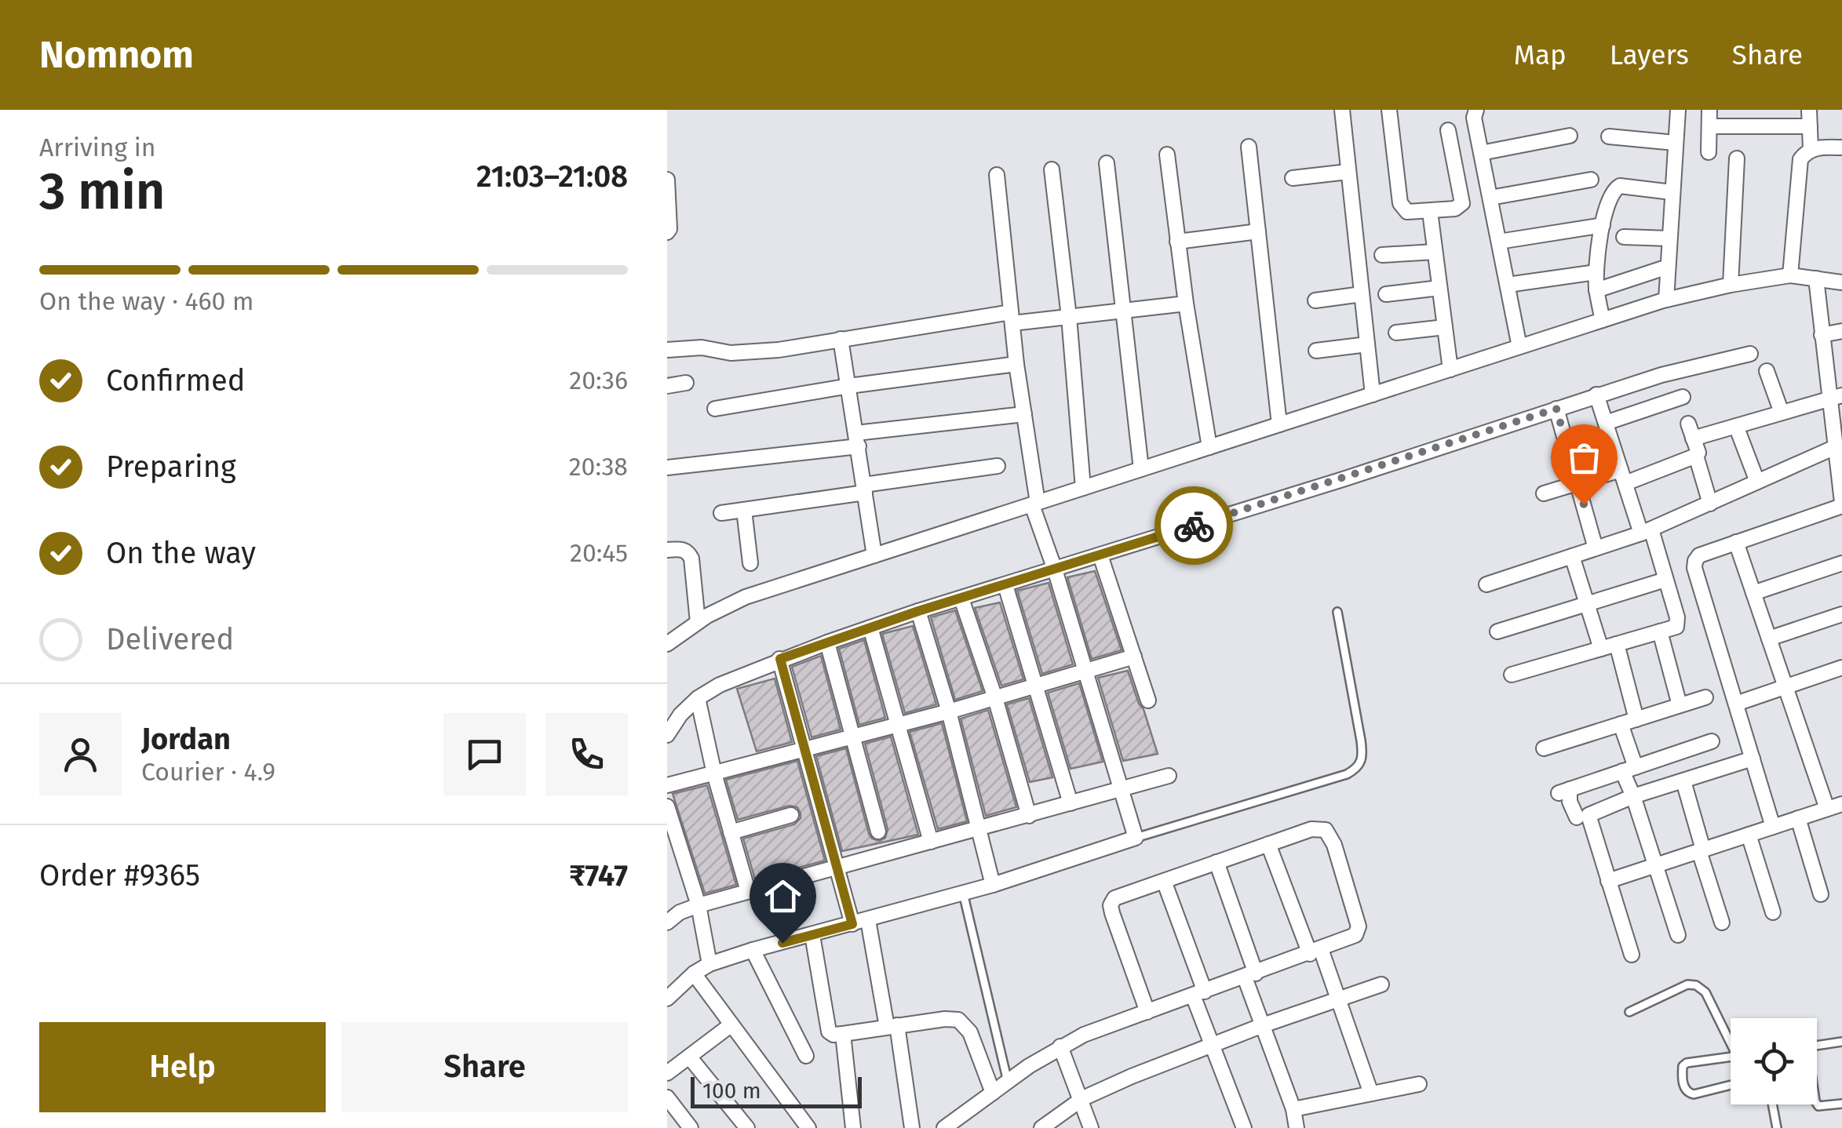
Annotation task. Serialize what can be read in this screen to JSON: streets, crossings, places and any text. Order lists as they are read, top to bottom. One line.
{"scale_bar":"100 m","page":{"header":"Nomnom","nav":["Map","Layers","Share"],"heading":["3 min","Arriving in","21:03–21:08"],"panel":["Jordan","Courier · 4.9","Order #9365","₹747"],"bar":"On the way · 460 m","list":[["Confirmed","20:36"],["Preparing","20:38"],["On the way","20:45"],"Delivered"],"buttons":["Help","Share"],"scale":"100 m"}}
